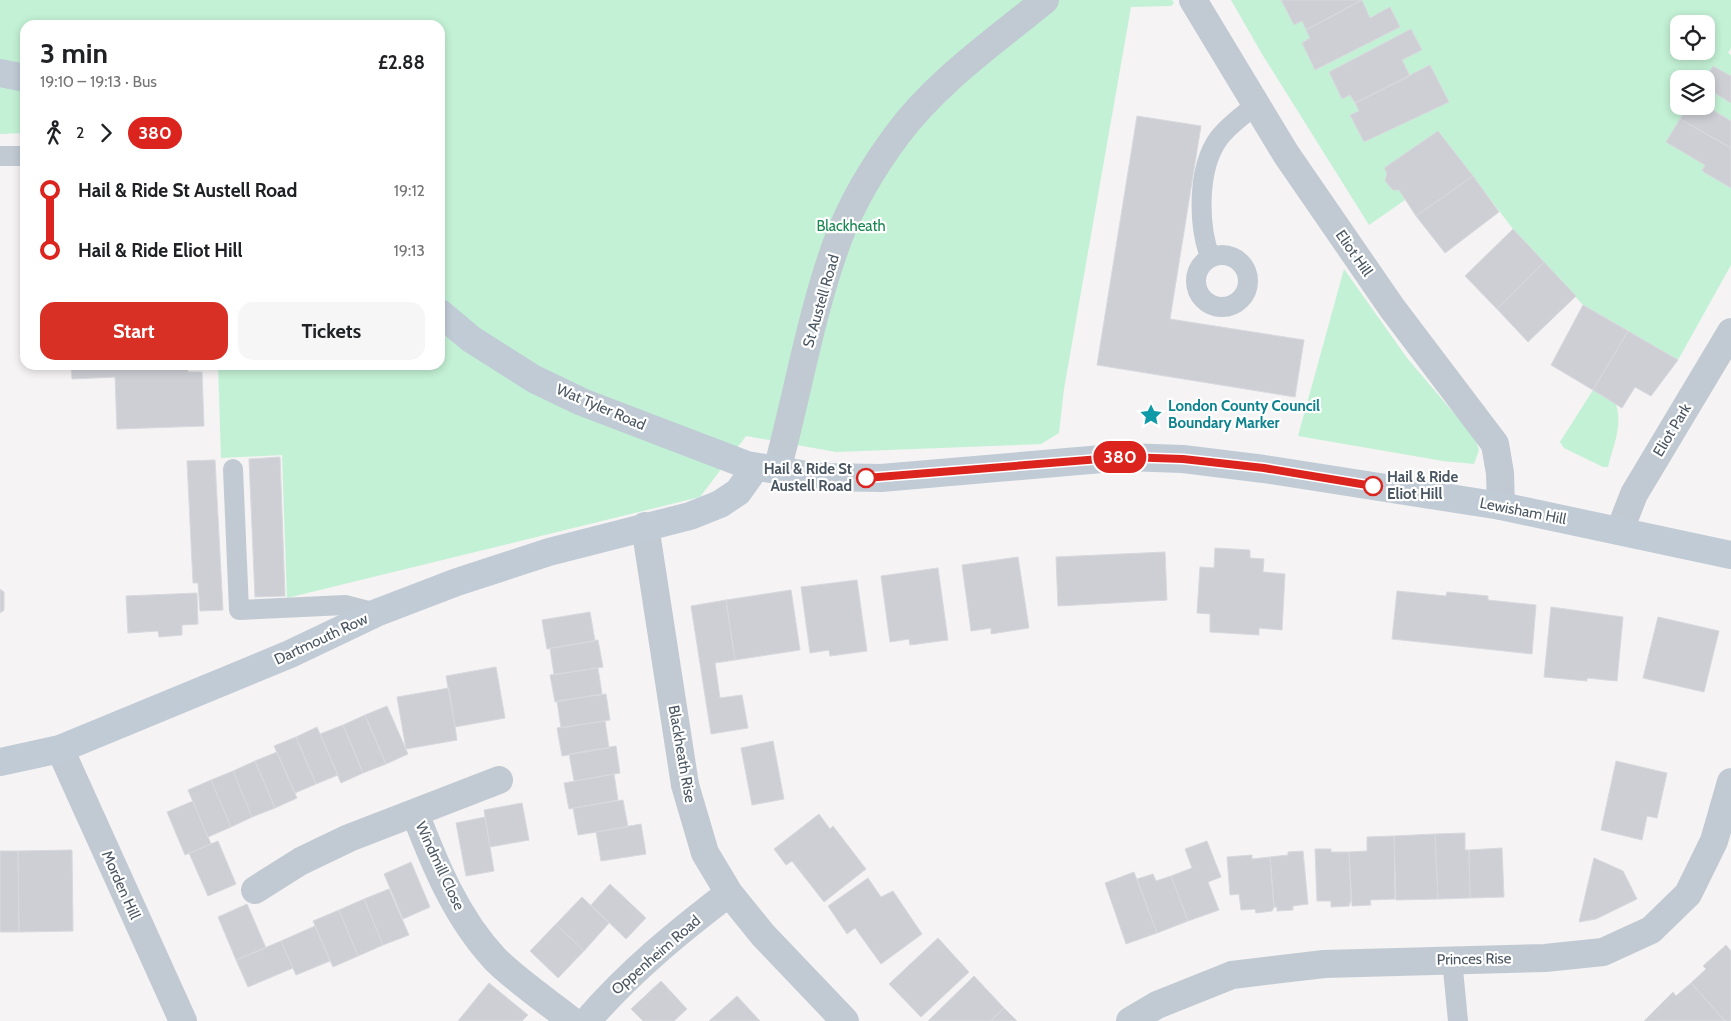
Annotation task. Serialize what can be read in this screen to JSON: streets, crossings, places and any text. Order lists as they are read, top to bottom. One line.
{"streets":{"street":["Eliot Hill","St Austell Road","Wat Tyler Road","Eliot Park","Lewisham Hill","Dartmouth Row","Blackheath Rise","Windmill Close","Morden Hill","Oppenheim Road","Princes Rise"]},"crossings":[["Eliot Hill","Lewisham Hill"],["St Austell Road","Wat Tyler Road"],["St Austell Road","Lewisham Hill"],["Wat Tyler Road","Lewisham Hill"],["Eliot Park","Lewisham Hill"],["Dartmouth Row","Blackheath Rise"],["Dartmouth Row","Morden Hill"],["Blackheath Rise","Oppenheim Road"]],"parks":["Blackheath"],"places":{"place":["London County Council Boundary Marker"],"other":["Hail & Ride St Austell Road","Hail & Ride Eliot Hill"]},"lines":["bus line 380"],"page":{"on_map":"380","heading":["3 min","19:10 – 19:13 · Bus","£2.88"],"legs":["2","380"],"list":[{"name":"Hail & Ride St Austell Road","value":"19:12"},{"name":"Hail & Ride Eliot Hill","value":"19:13"}],"buttons":["Start","Tickets"]}}
